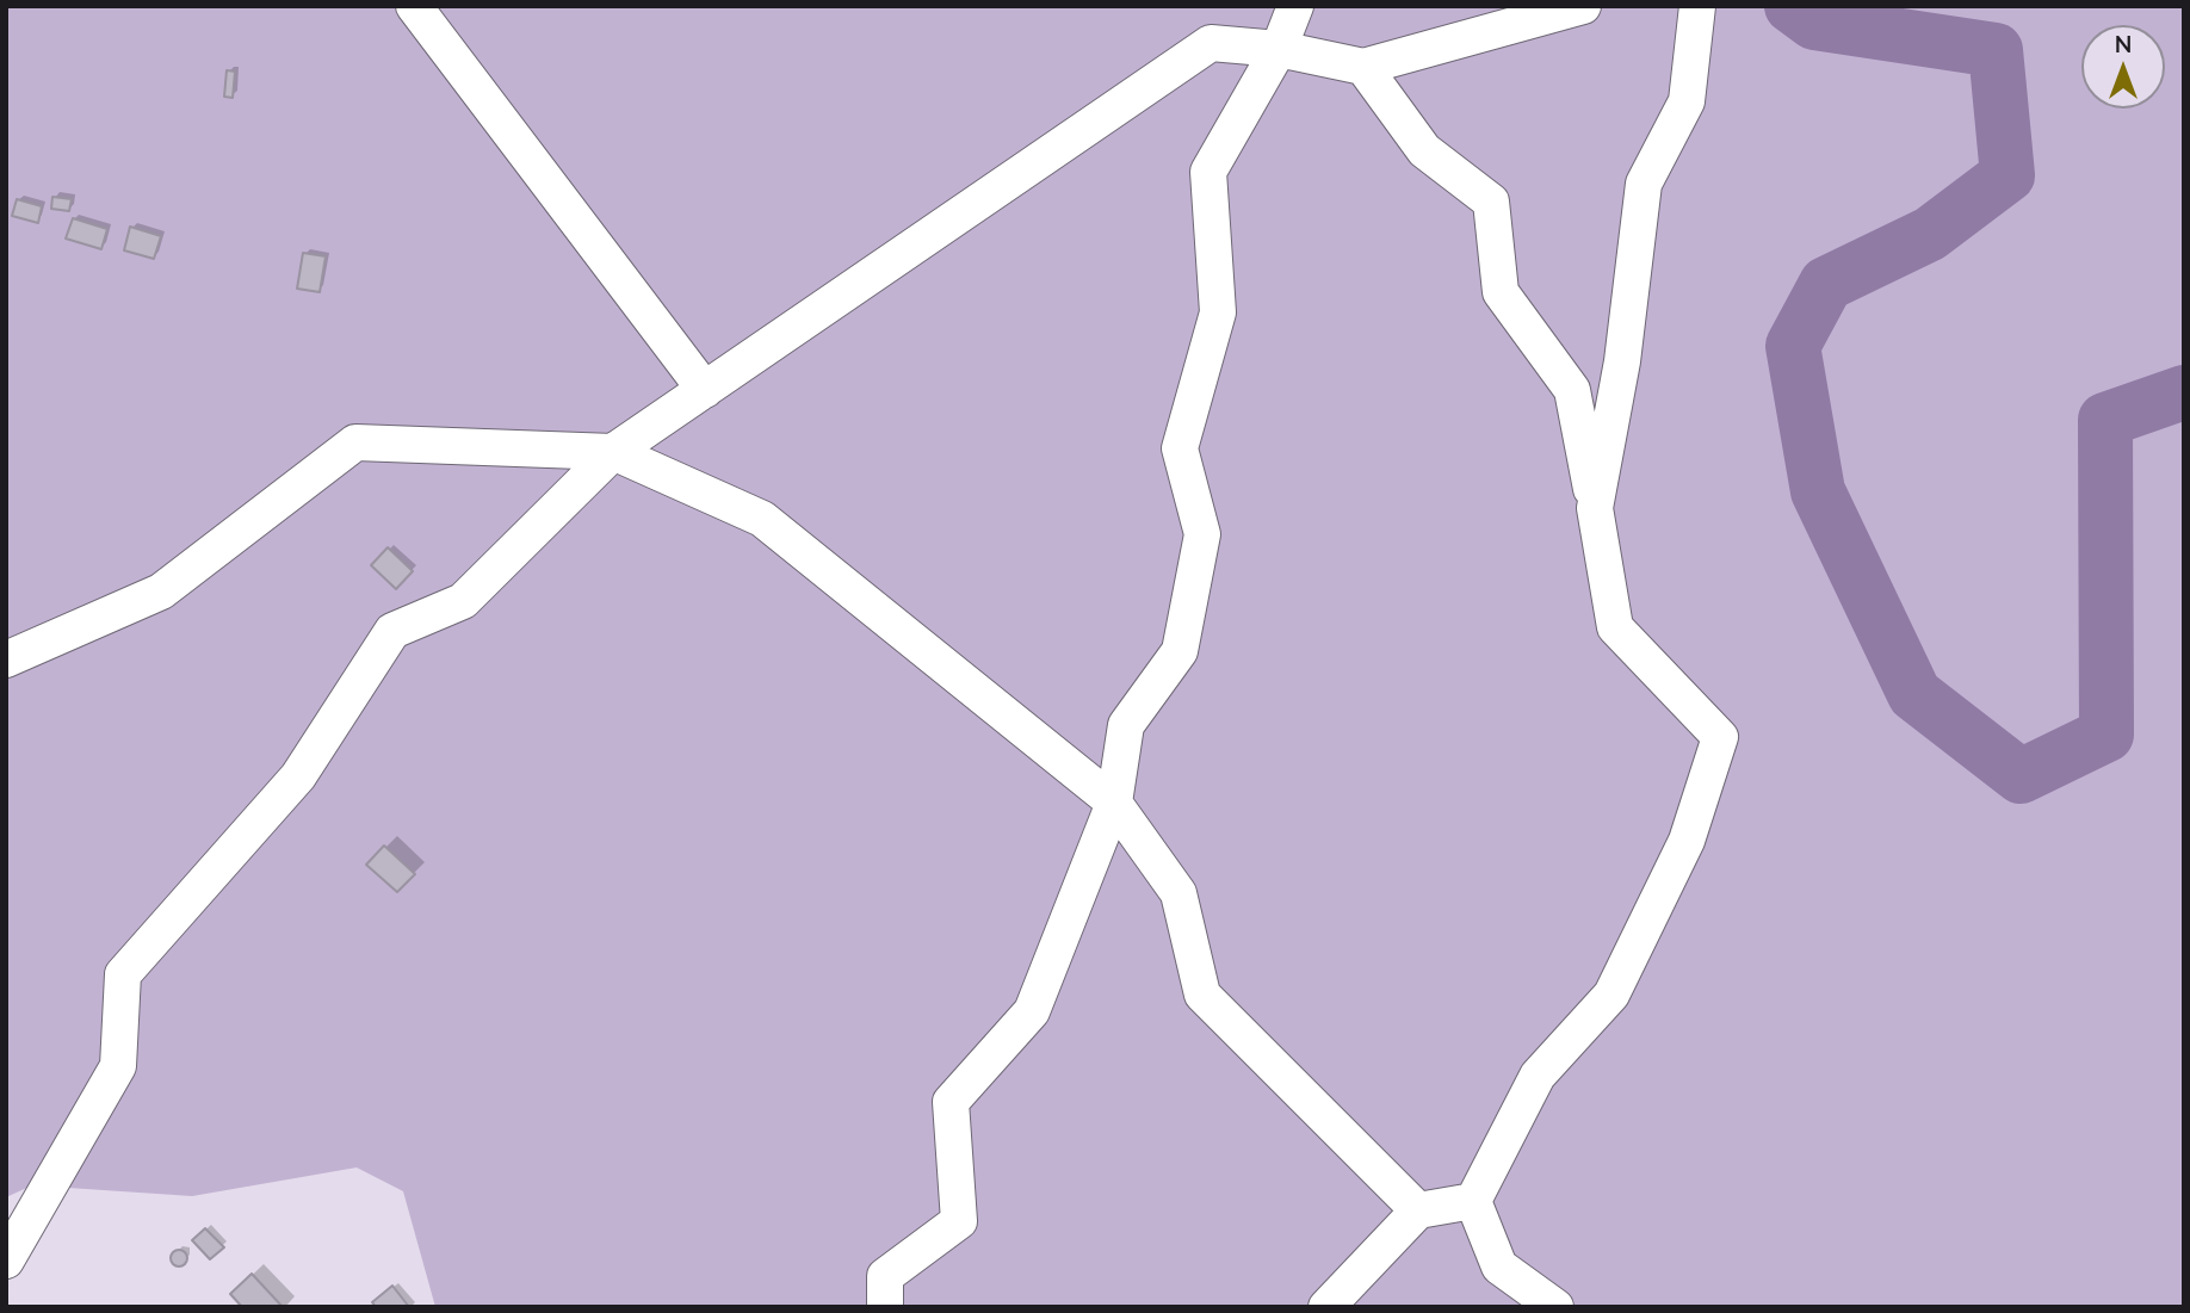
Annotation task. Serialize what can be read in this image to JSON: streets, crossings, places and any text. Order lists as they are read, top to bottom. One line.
{"north":"top"}
